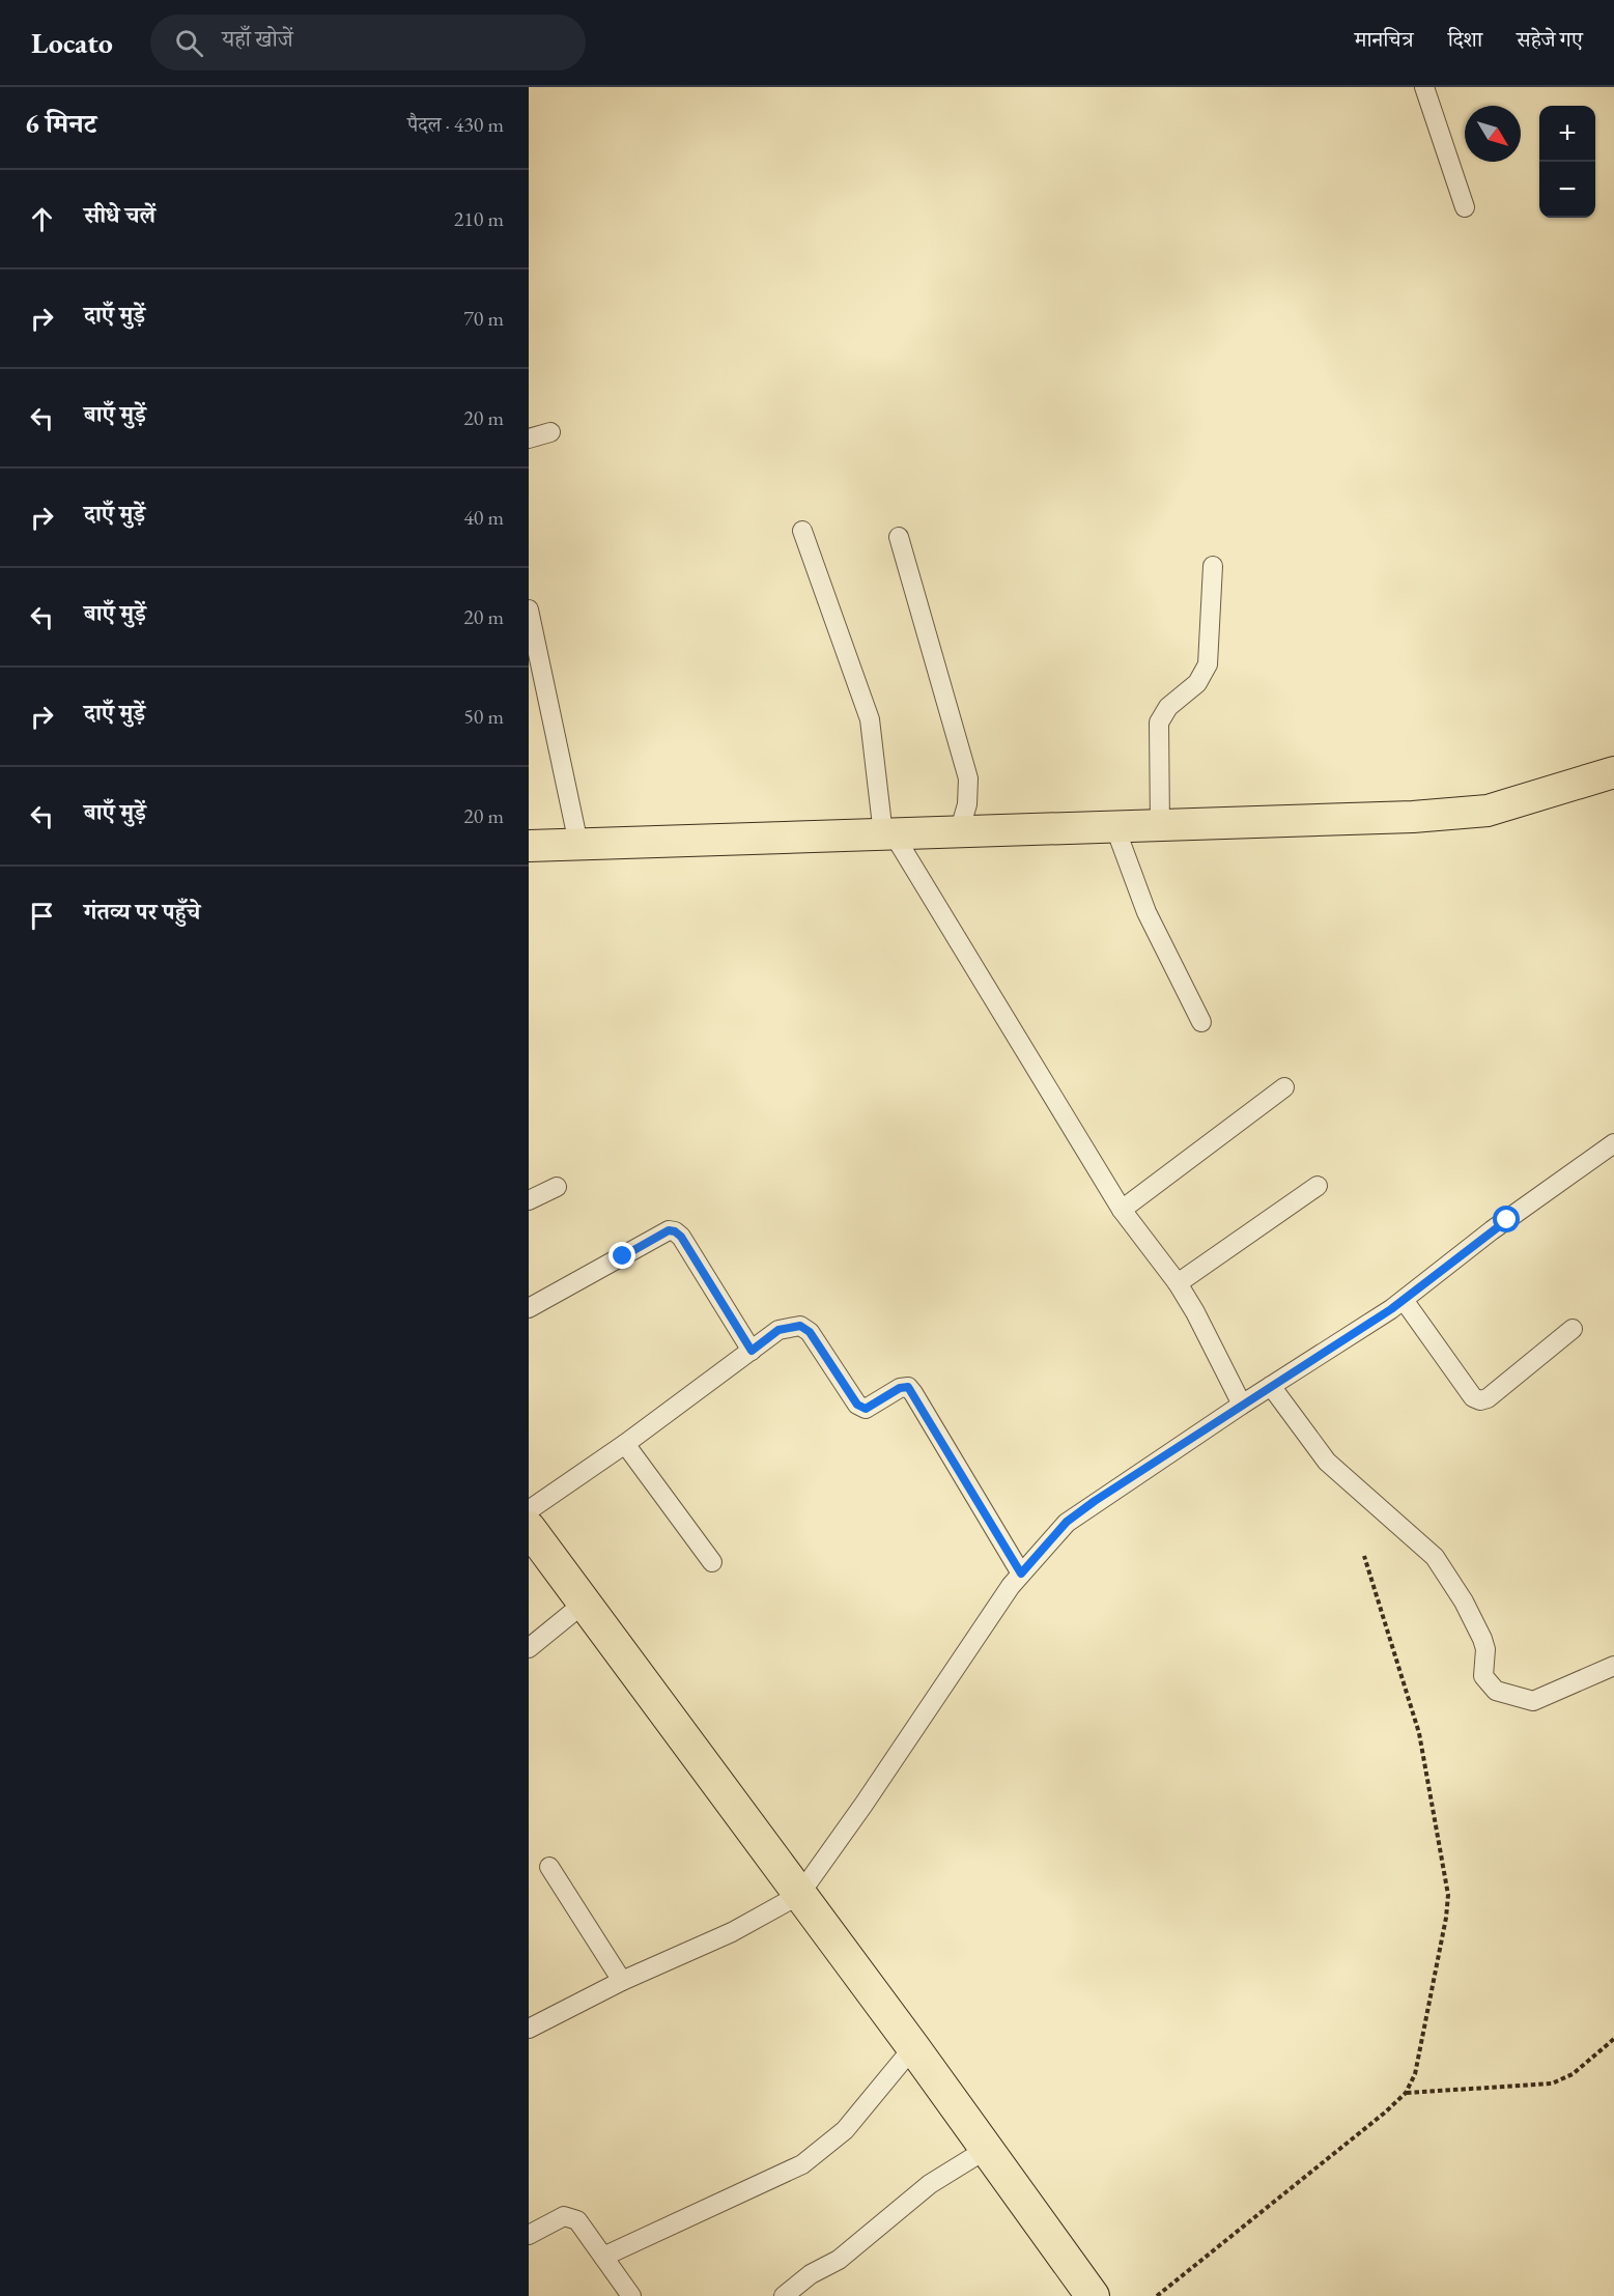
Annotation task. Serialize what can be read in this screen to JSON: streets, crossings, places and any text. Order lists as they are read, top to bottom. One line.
{"north":"bottom right","page":{"header":"Locato","search":"यहाँ खोजें","nav":["मानचित्र","दिशा","सहेजे गए"],"heading":["6 मिनट","पैदल · 430 m"],"map_buttons":["+","−"],"list":[["सीधे चलें","210 m"],["दाएँ मुड़ें","70 m"],["बाएँ मुड़ें","20 m"],["दाएँ मुड़ें","40 m"],["बाएँ मुड़ें","20 m"],["दाएँ मुड़ें","50 m"],["बाएँ मुड़ें","20 m"],"गंतव्य पर पहुँचे"]}}
